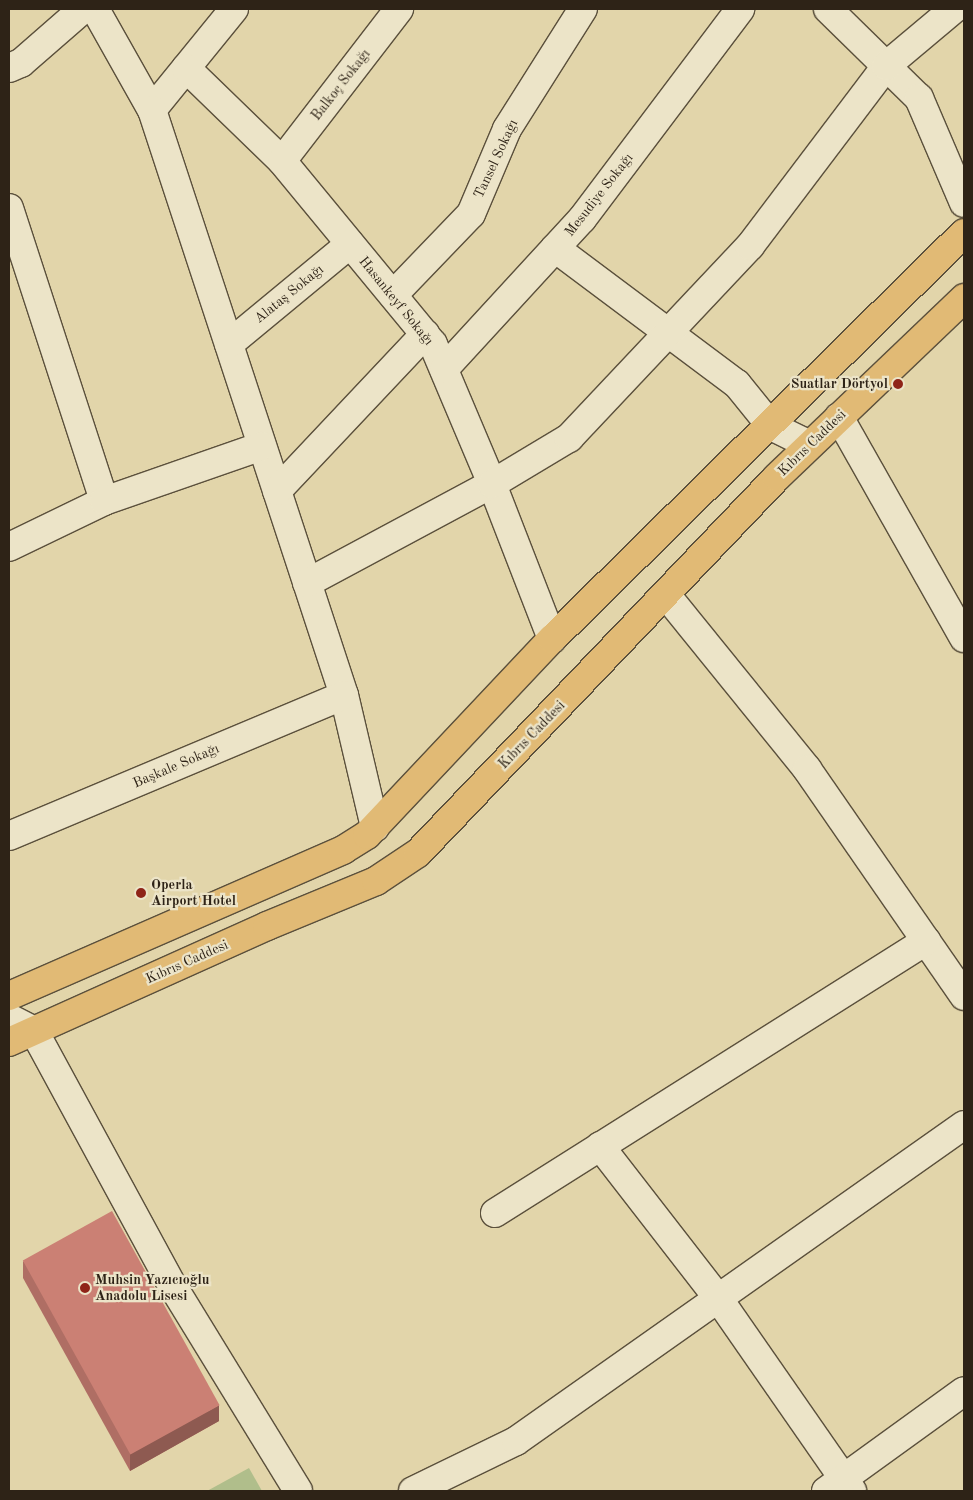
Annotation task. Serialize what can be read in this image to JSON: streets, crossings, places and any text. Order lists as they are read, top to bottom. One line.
{"streets":{"main road":["Kıbrıs Caddesi"],"street":["Balkoç Sokağı","Tansel Sokağı","Mesudiye Sokağı","Alataş Sokağı","Hasankeyf Sokağı","Başkale Sokağı"]},"crossings":[["Balkoç Sokağı","Hasankeyf Sokağı"],["Tansel Sokağı","Hasankeyf Sokağı"],["Mesudiye Sokağı","Hasankeyf Sokağı"],["Alataş Sokağı","Hasankeyf Sokağı"]],"places":["Suatlar Dörtyol","Operla Airport Hotel","Muhsin Yazıcıoğlu Anadolu Lisesi"]}
